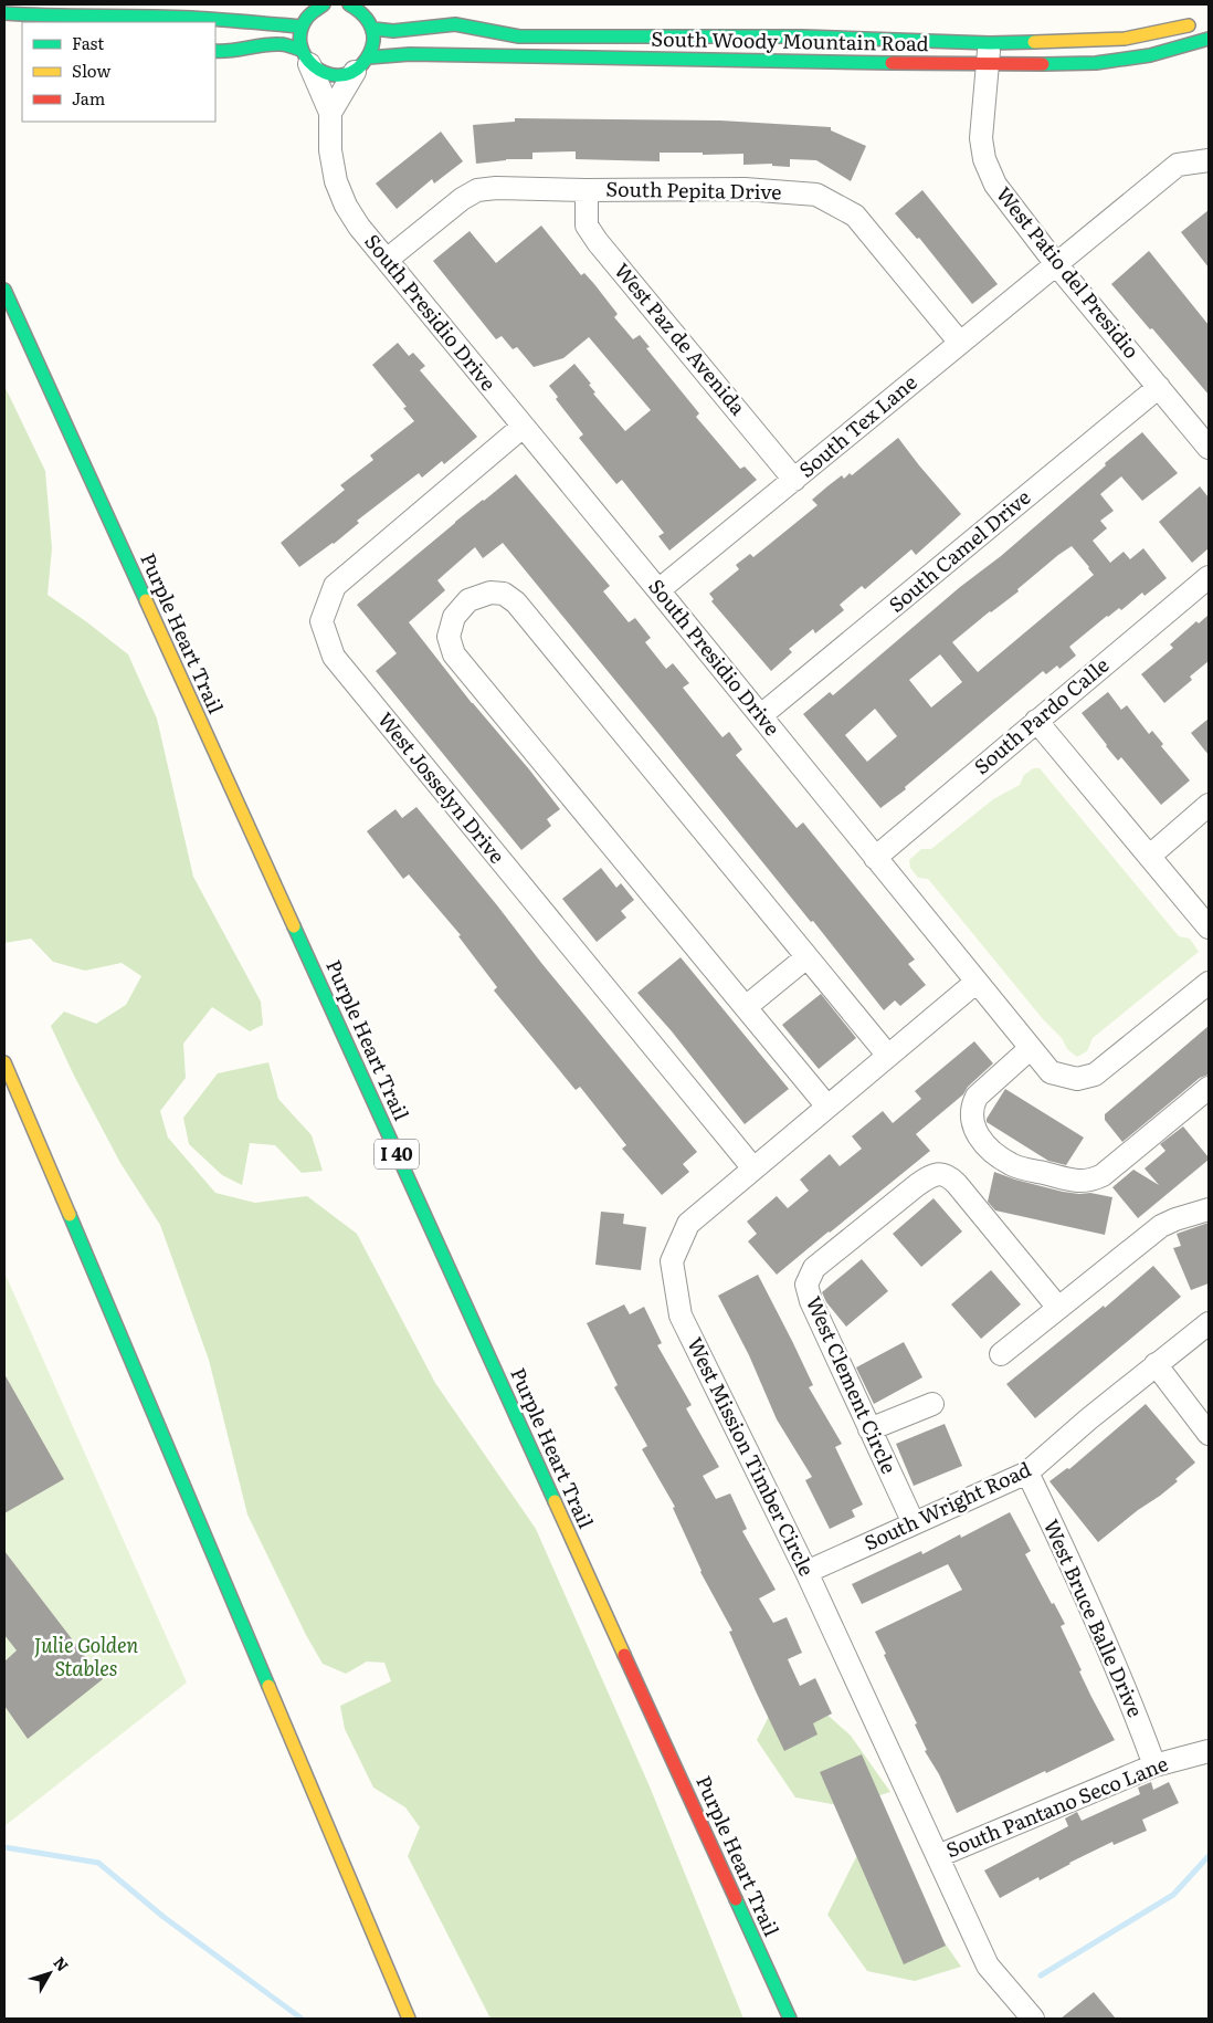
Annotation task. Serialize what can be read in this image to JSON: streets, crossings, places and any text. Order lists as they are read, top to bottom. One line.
{"streets":{"main road":["South Woody Mountain Road","Purple Heart Trail","I 40"],"street":["South Pepita Drive","West Patio del Presidio","South Presidio Drive","West Paz de Avenida","South Tex Lane","South Camel Drive","South Pardo Calle","West Josselyn Drive","West Clement Circle","West Mission Timber Circle","South Wright Road","West Bruce Balle Drive","South Pantano Seco Lane"]},"crossings":[["South Woody Mountain Road","West Patio del Presidio"],["South Woody Mountain Road","South Presidio Drive"],["South Pepita Drive","South Presidio Drive"],["South Pepita Drive","West Paz de Avenida"],["South Pepita Drive","South Tex Lane"],["West Patio del Presidio","South Tex Lane"],["West Patio del Presidio","South Camel Drive"],["South Presidio Drive","South Tex Lane"],["South Presidio Drive","South Camel Drive"],["South Presidio Drive","South Pardo Calle"],["South Presidio Drive","West Josselyn Drive"],["South Presidio Drive","West Mission Timber Circle"],["West Paz de Avenida","South Tex Lane"],["West Josselyn Drive","West Mission Timber Circle"],["West Clement Circle","South Wright Road"],["West Mission Timber Circle","South Wright Road"],["West Mission Timber Circle","South Pantano Seco Lane"],["South Wright Road","West Bruce Balle Drive"],["West Bruce Balle Drive","South Pantano Seco Lane"]],"parks":["Julie Golden Stables"],"legend":["Fast","Slow","Jam"],"north":"top right"}
